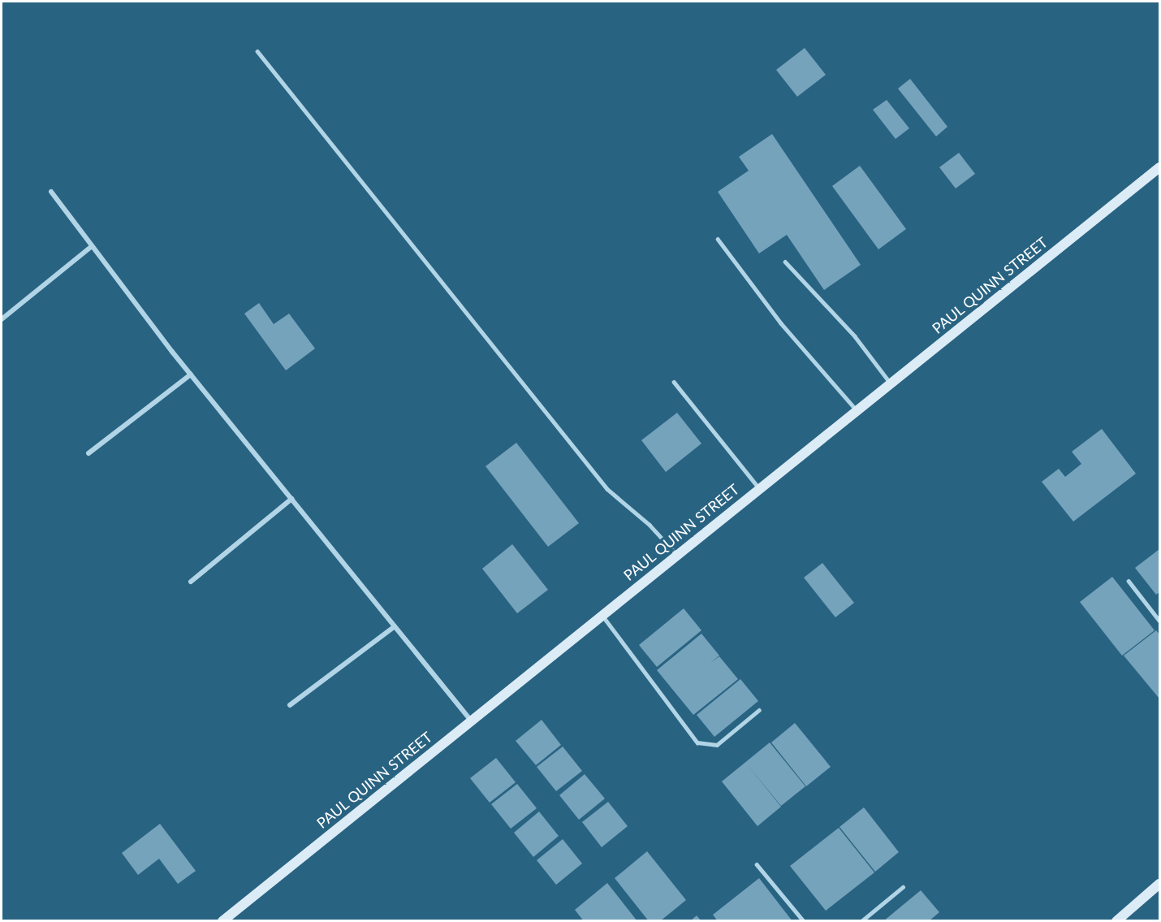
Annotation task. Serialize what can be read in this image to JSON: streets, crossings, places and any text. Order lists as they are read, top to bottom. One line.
{"streets":{"street":["PAUL QUINN STREET"]}}
